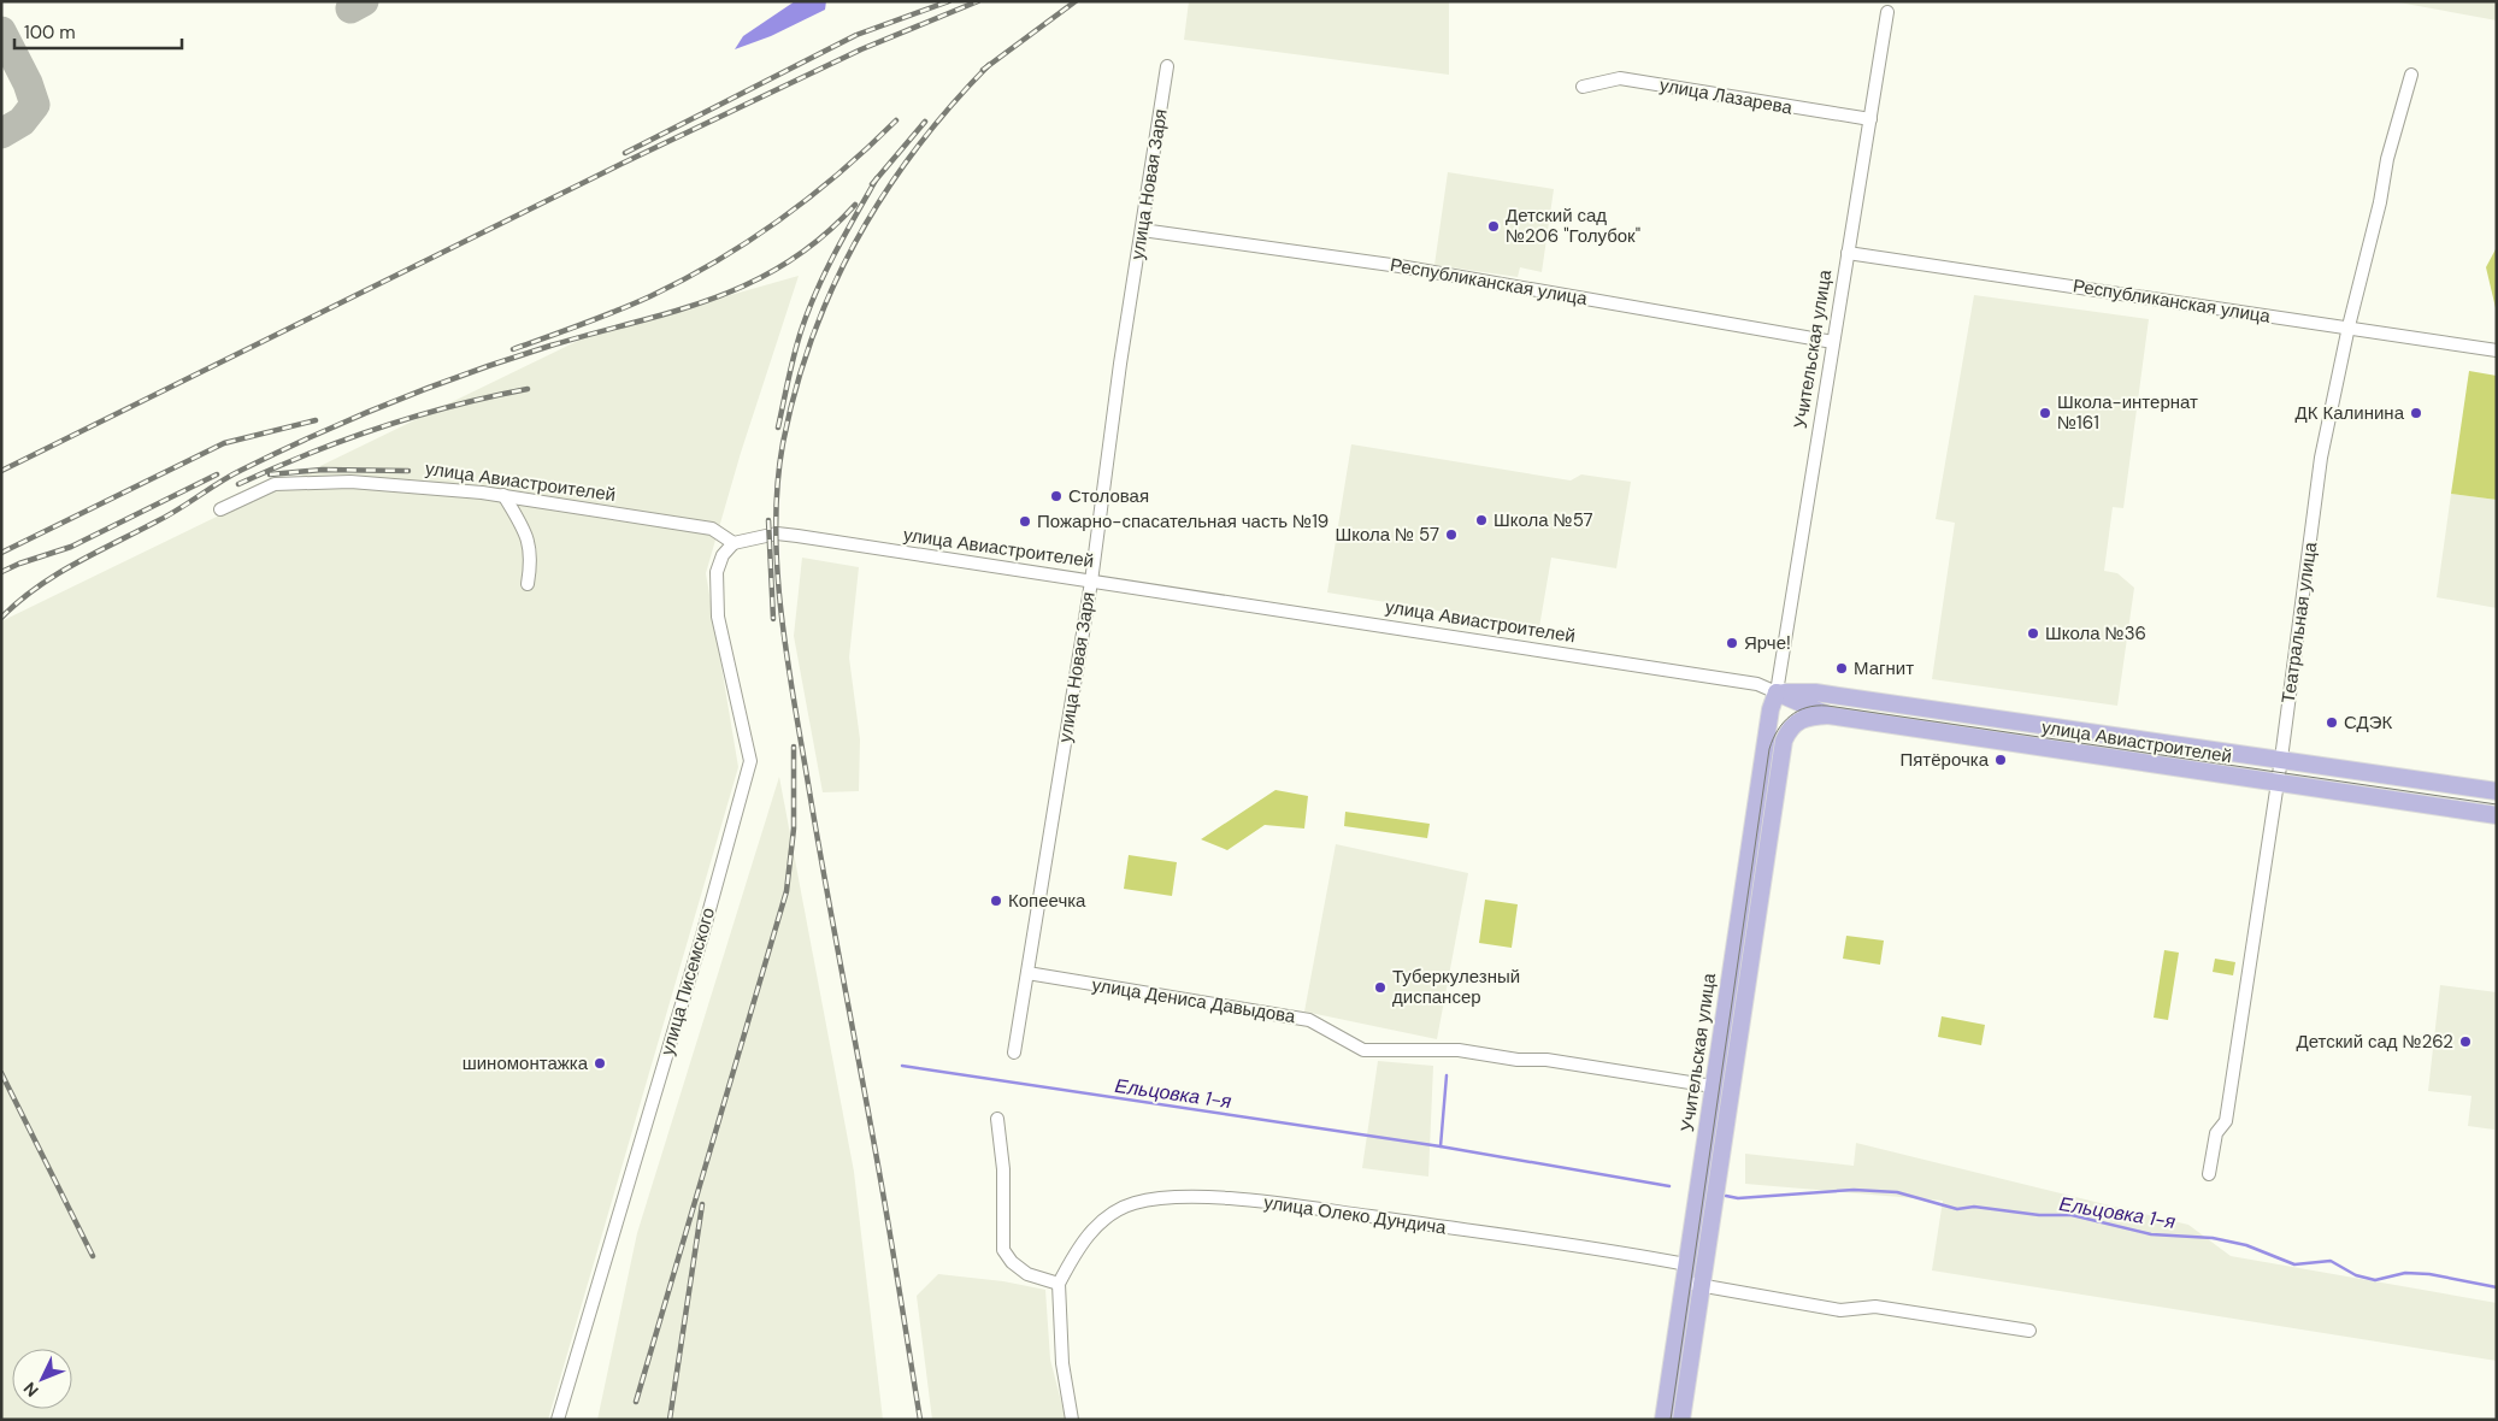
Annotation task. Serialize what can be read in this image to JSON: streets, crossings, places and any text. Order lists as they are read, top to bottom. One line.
{"streets":{"main road":["Учительская улица","улица Авиастроителей"],"street":["улица Лазарева","улица Новая Заря","Республиканская улица","Театральная улица","улица Писемского","улица Дениса Давыдова","улица Олеко Дундича"]},"crossings":[["улица Лазарева","Учительская улица"],["улица Новая Заря","Республиканская улица"],["улица Новая Заря","улица Авиастроителей"],["улица Новая Заря","улица Дениса Давыдова"],["Республиканская улица","Учительская улица"],["Республиканская улица","Театральная улица"],["Учительская улица","улица Авиастроителей"],["Учительская улица","улица Дениса Давыдова"],["Учительская улица","улица Олеко Дундича"],["улица Авиастроителей","Театральная улица"],["улица Авиастроителей","улица Писемского"]],"water":["Ельцовка 1-я"],"places":["Детский сад №206 \"Голубок\"","Школа-интернат №161","ДК Калинина","Столовая","Школа №57","Пожарно-спасательная часть №19","Школа № 57","Школа №36","Ярче!","Магнит","СДЭК","Пятёрочка","Копеечка","Туберкулезный диспансер","Детский сад №262","шиномонтажка"],"scale_bar":"100 m","north":"bottom left"}
